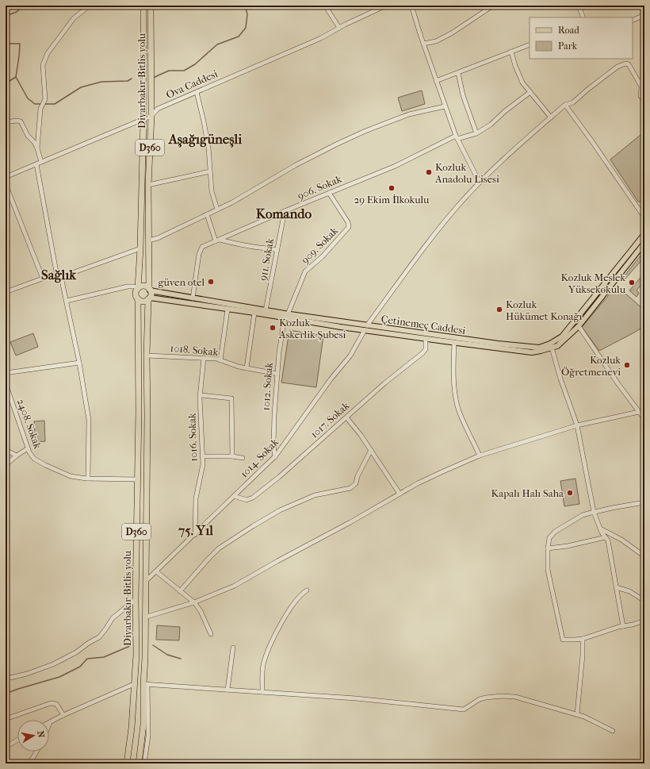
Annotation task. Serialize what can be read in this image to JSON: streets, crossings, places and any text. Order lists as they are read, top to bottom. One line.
{"streets":{"highway":["Diyarbakır-Bitlis yolu","D360"],"main road":["Çetinemeç Caddesi"],"street":["Ova Caddesi","906. Sokak","909. Sokak","911. Sokak","1018. Sokak","1012. Sokak","1017. Sokak","2408. Sokak","1016. Sokak","1014. Sokak"]},"crossings":[["Diyarbakır-Bitlis yolu","Ova Caddesi"],["Diyarbakır-Bitlis yolu","Çetinemeç Caddesi"],["Diyarbakır-Bitlis yolu","1018. Sokak"],["Diyarbakır-Bitlis yolu","2408. Sokak"],["Diyarbakır-Bitlis yolu","1014. Sokak"],["906. Sokak","909. Sokak"],["906. Sokak","911. Sokak"],["906. Sokak","Çetinemeç Caddesi"],["909. Sokak","Çetinemeç Caddesi"],["909. Sokak","1012. Sokak"],["911. Sokak","Çetinemeç Caddesi"],["Çetinemeç Caddesi","1012. Sokak"],["Çetinemeç Caddesi","1017. Sokak"],["Çetinemeç Caddesi","1014. Sokak"],["1018. Sokak","1012. Sokak"],["1018. Sokak","1016. Sokak"],["1012. Sokak","1014. Sokak"],["1017. Sokak","1014. Sokak"],["1016. Sokak","1014. Sokak"]],"districts":["Aşağıgüneşli","Komando","Sağlık","75. Yıl"],"places":["Kozluk Anadolu Lisesi","29 Ekim İlkokulu","güven otel","Kozluk Meslek Yüksekokulu","Kozluk Hükümet Konağı","Kozluk Askerlik Şubesi","Kozluk Öğretmenevi","Kapalı Halı Saha"],"legend":["Road","Park"],"north":"right"}
